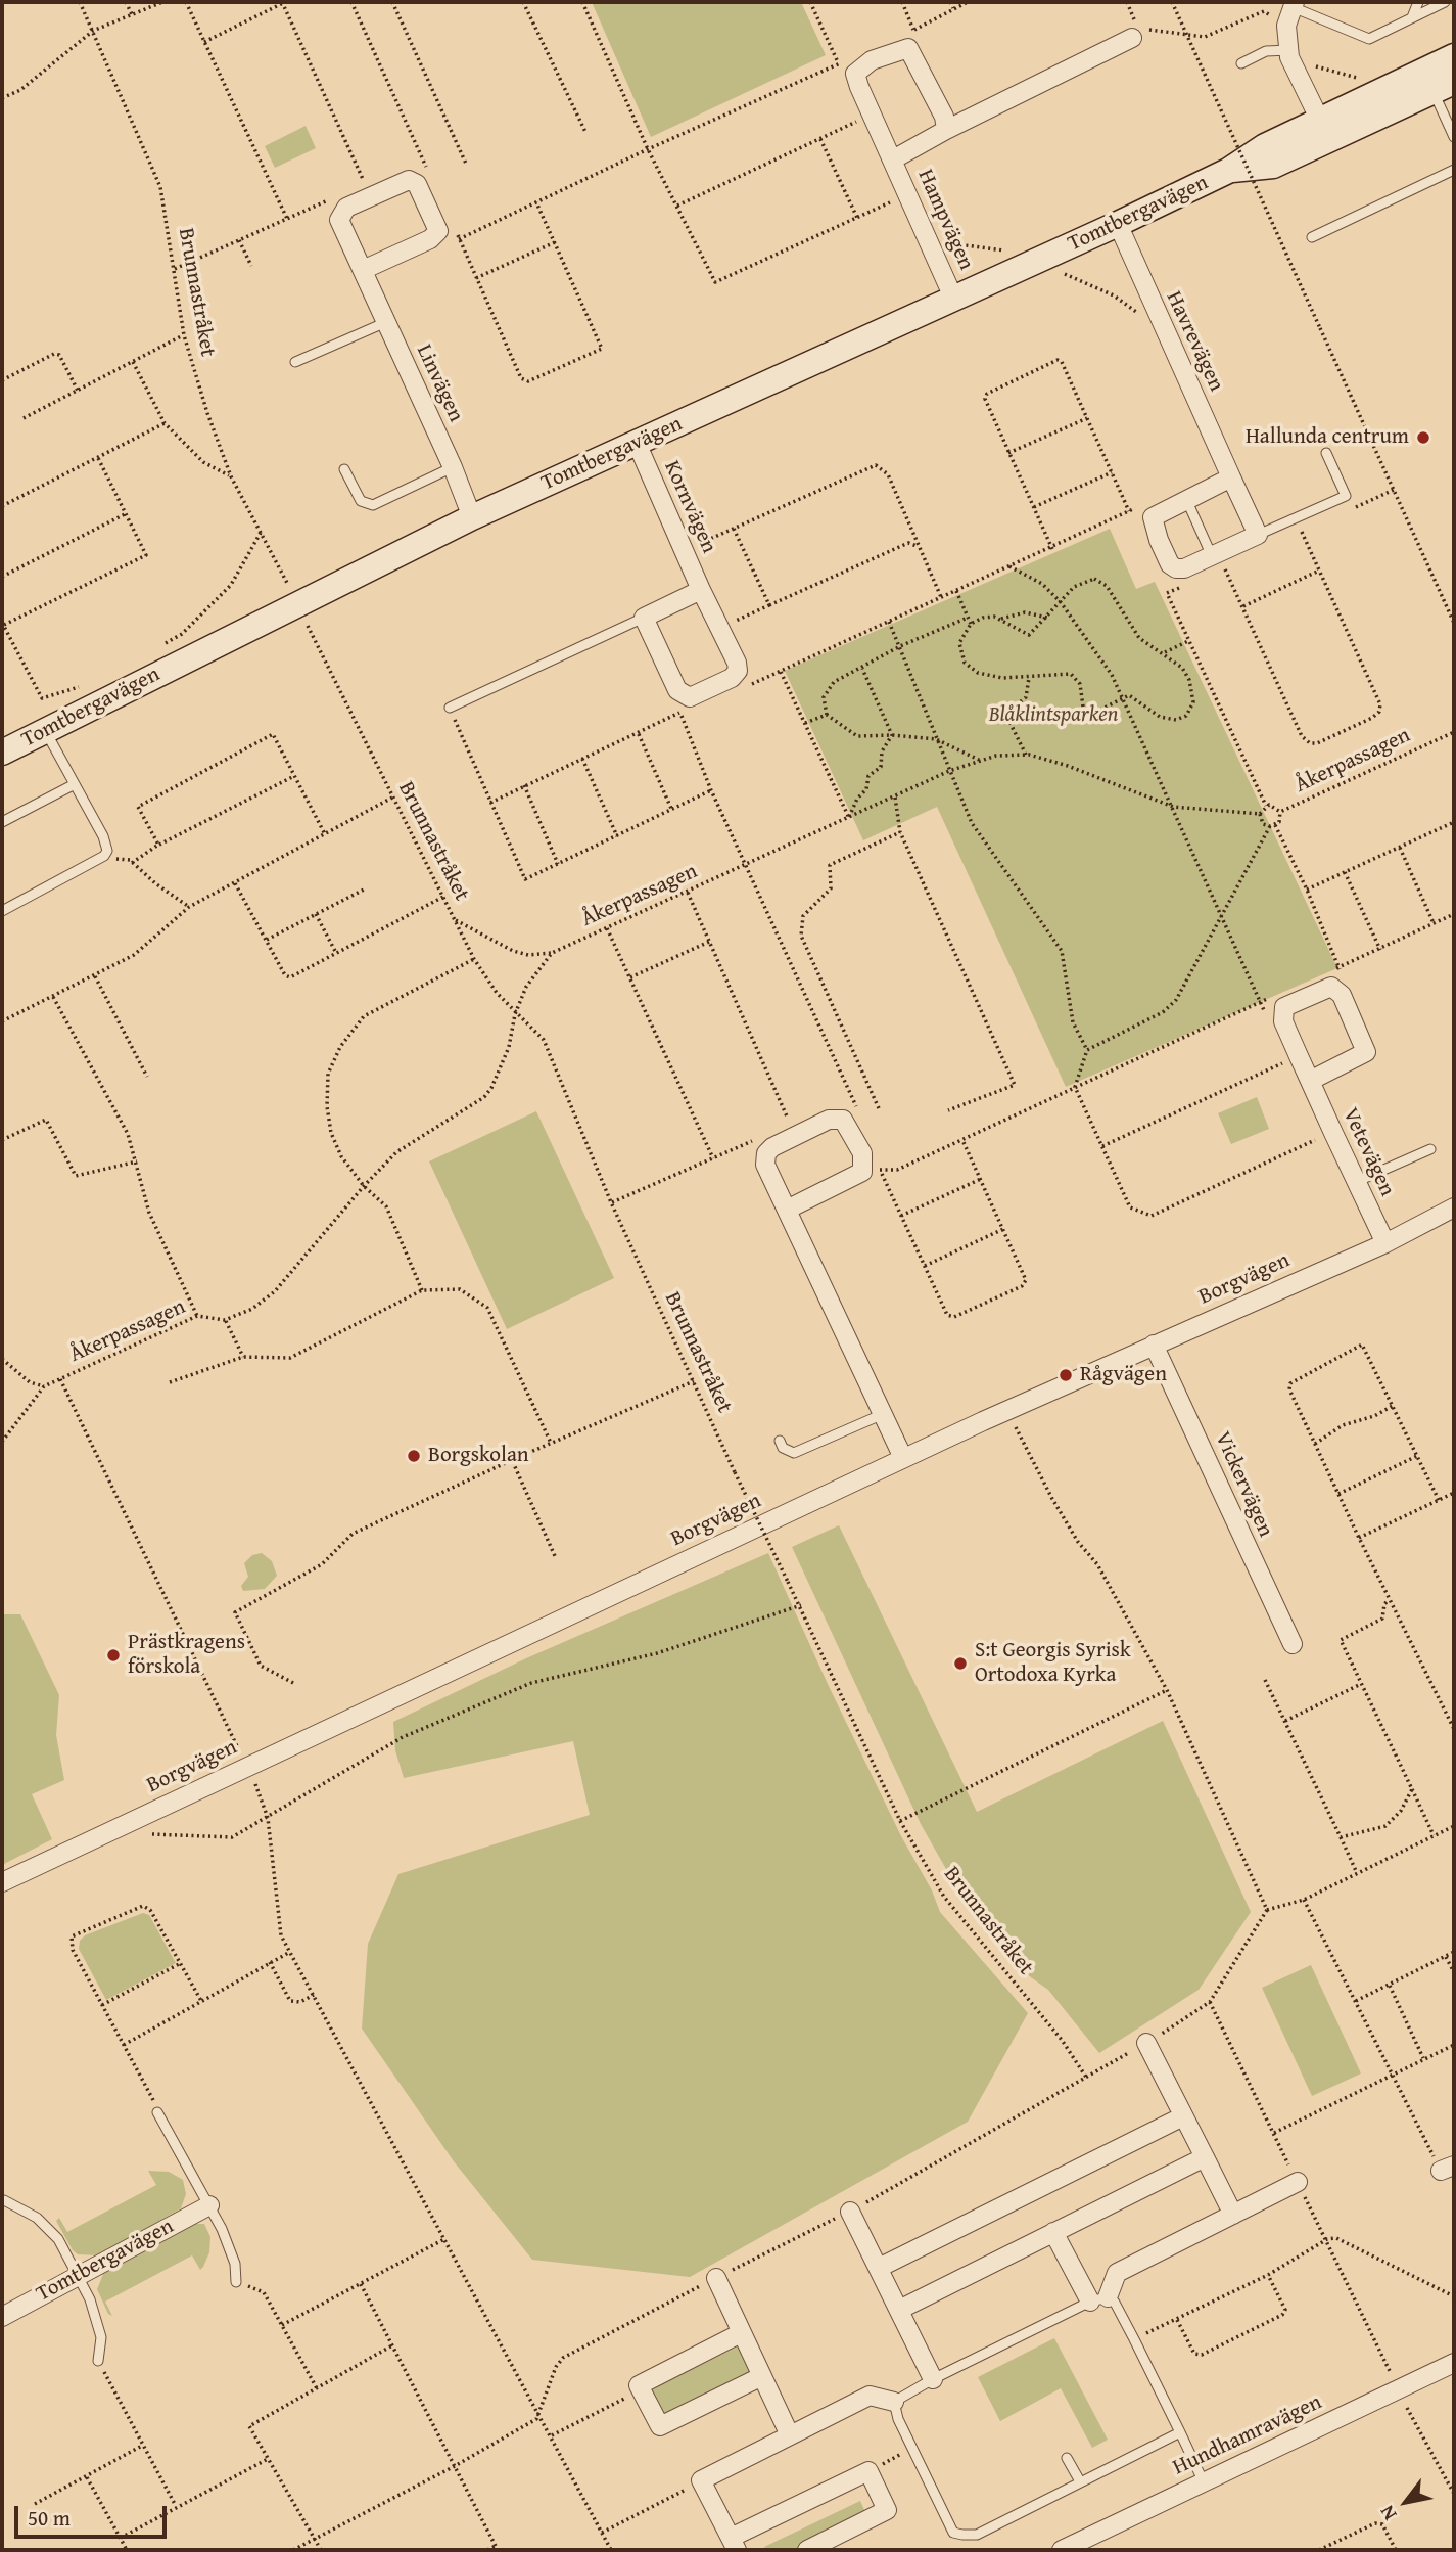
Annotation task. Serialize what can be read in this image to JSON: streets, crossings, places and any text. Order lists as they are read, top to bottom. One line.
{"streets":{"street":["Tomtbergavägen","Hampvägen","Havrevägen","Linvägen","Kornvägen","Vetevägen","Borgvägen","Vickervägen","Hundhamravägen"],"path":["Brunnastråket","Åkerpassagen"]},"crossings":[["Tomtbergavägen","Hampvägen"],["Tomtbergavägen","Havrevägen"],["Tomtbergavägen","Linvägen"],["Tomtbergavägen","Kornvägen"],["Brunnastråket","Åkerpassagen"],["Vetevägen","Borgvägen"],["Borgvägen","Vickervägen"]],"parks":["Blåklintsparken"],"places":["Hallunda centrum","Rågvägen","Borgskolan","Prästkragens förskola","S:t Georgis Syrisk Ortodoxa Kyrka"],"scale_bar":"50 m","north":"bottom left"}
